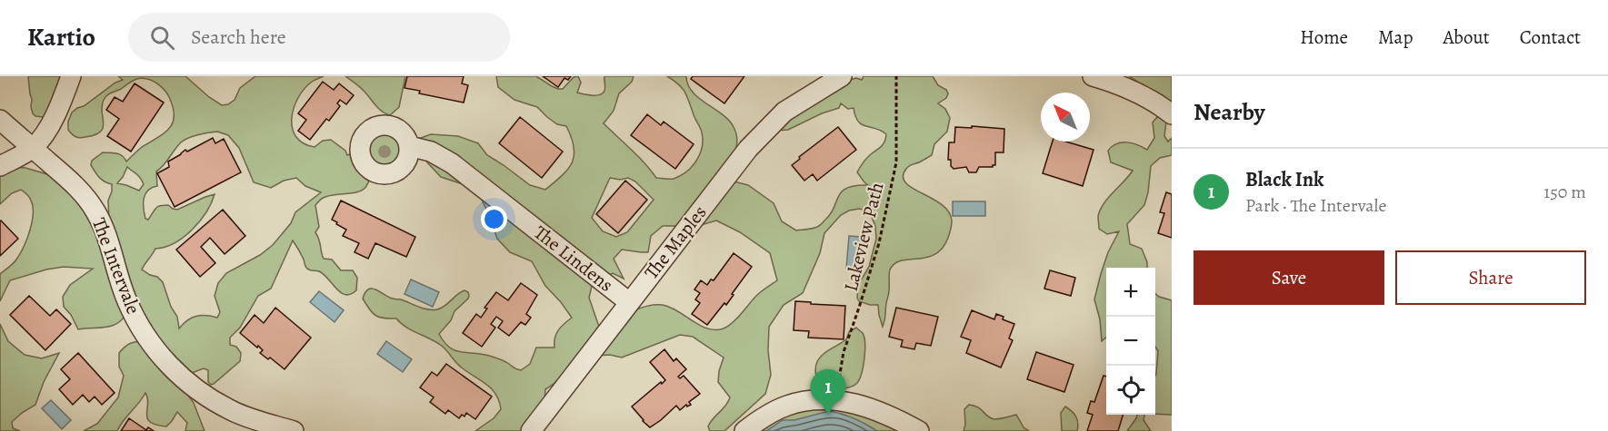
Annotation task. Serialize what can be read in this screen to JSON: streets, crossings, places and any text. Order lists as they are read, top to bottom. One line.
{"streets":{"street":["The Maples","The Lindens","The Intervale"],"path":["Lakeview Path"]},"crossings":[["The Maples","The Lindens"]],"north":"top left","page":{"header":"Kartio","search":"Search here","nav":["Home","Map","About","Contact"],"heading":"Nearby","list":[{"mark":"1","name":"Black Ink","note":"Park · The Intervale","value":"150 m"}],"buttons":["Save","Share"],"map_buttons":["+","−"],"pins":"1"}}
